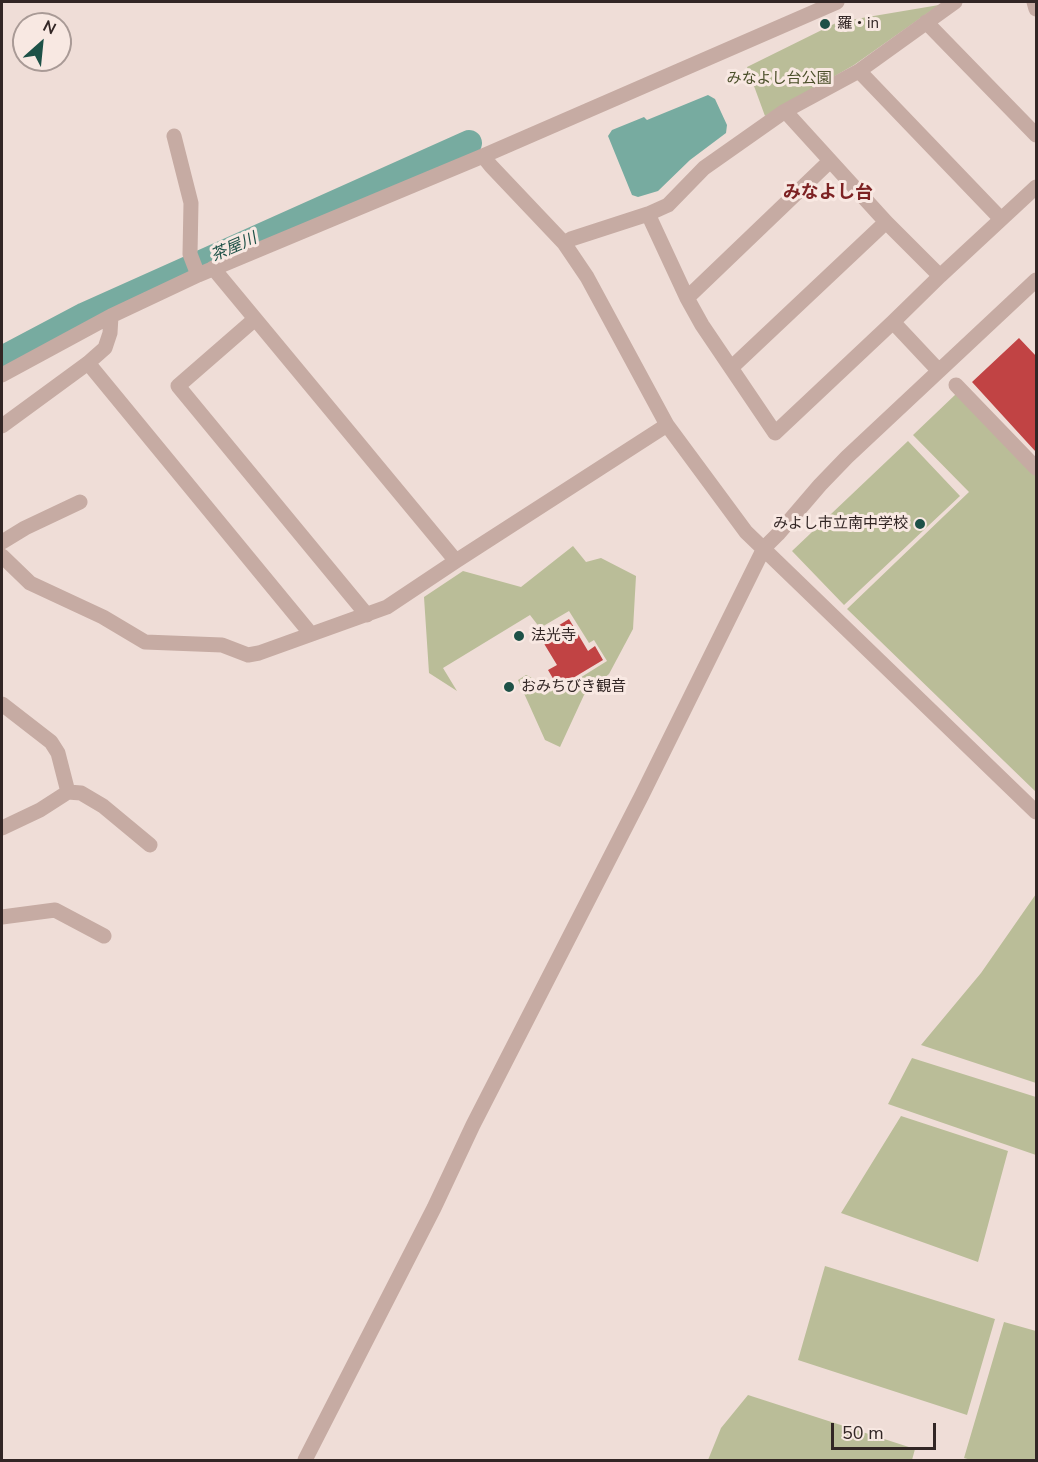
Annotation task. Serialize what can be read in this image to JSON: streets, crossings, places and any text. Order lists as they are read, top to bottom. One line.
{"districts":["みなよし台"],"water":["茶屋川"],"parks":["みなよし台公園"],"places":["羅・in","みよし市立南中学校","法光寺","おみちびき観音"],"scale_bar":"50 m","north":"top right"}
